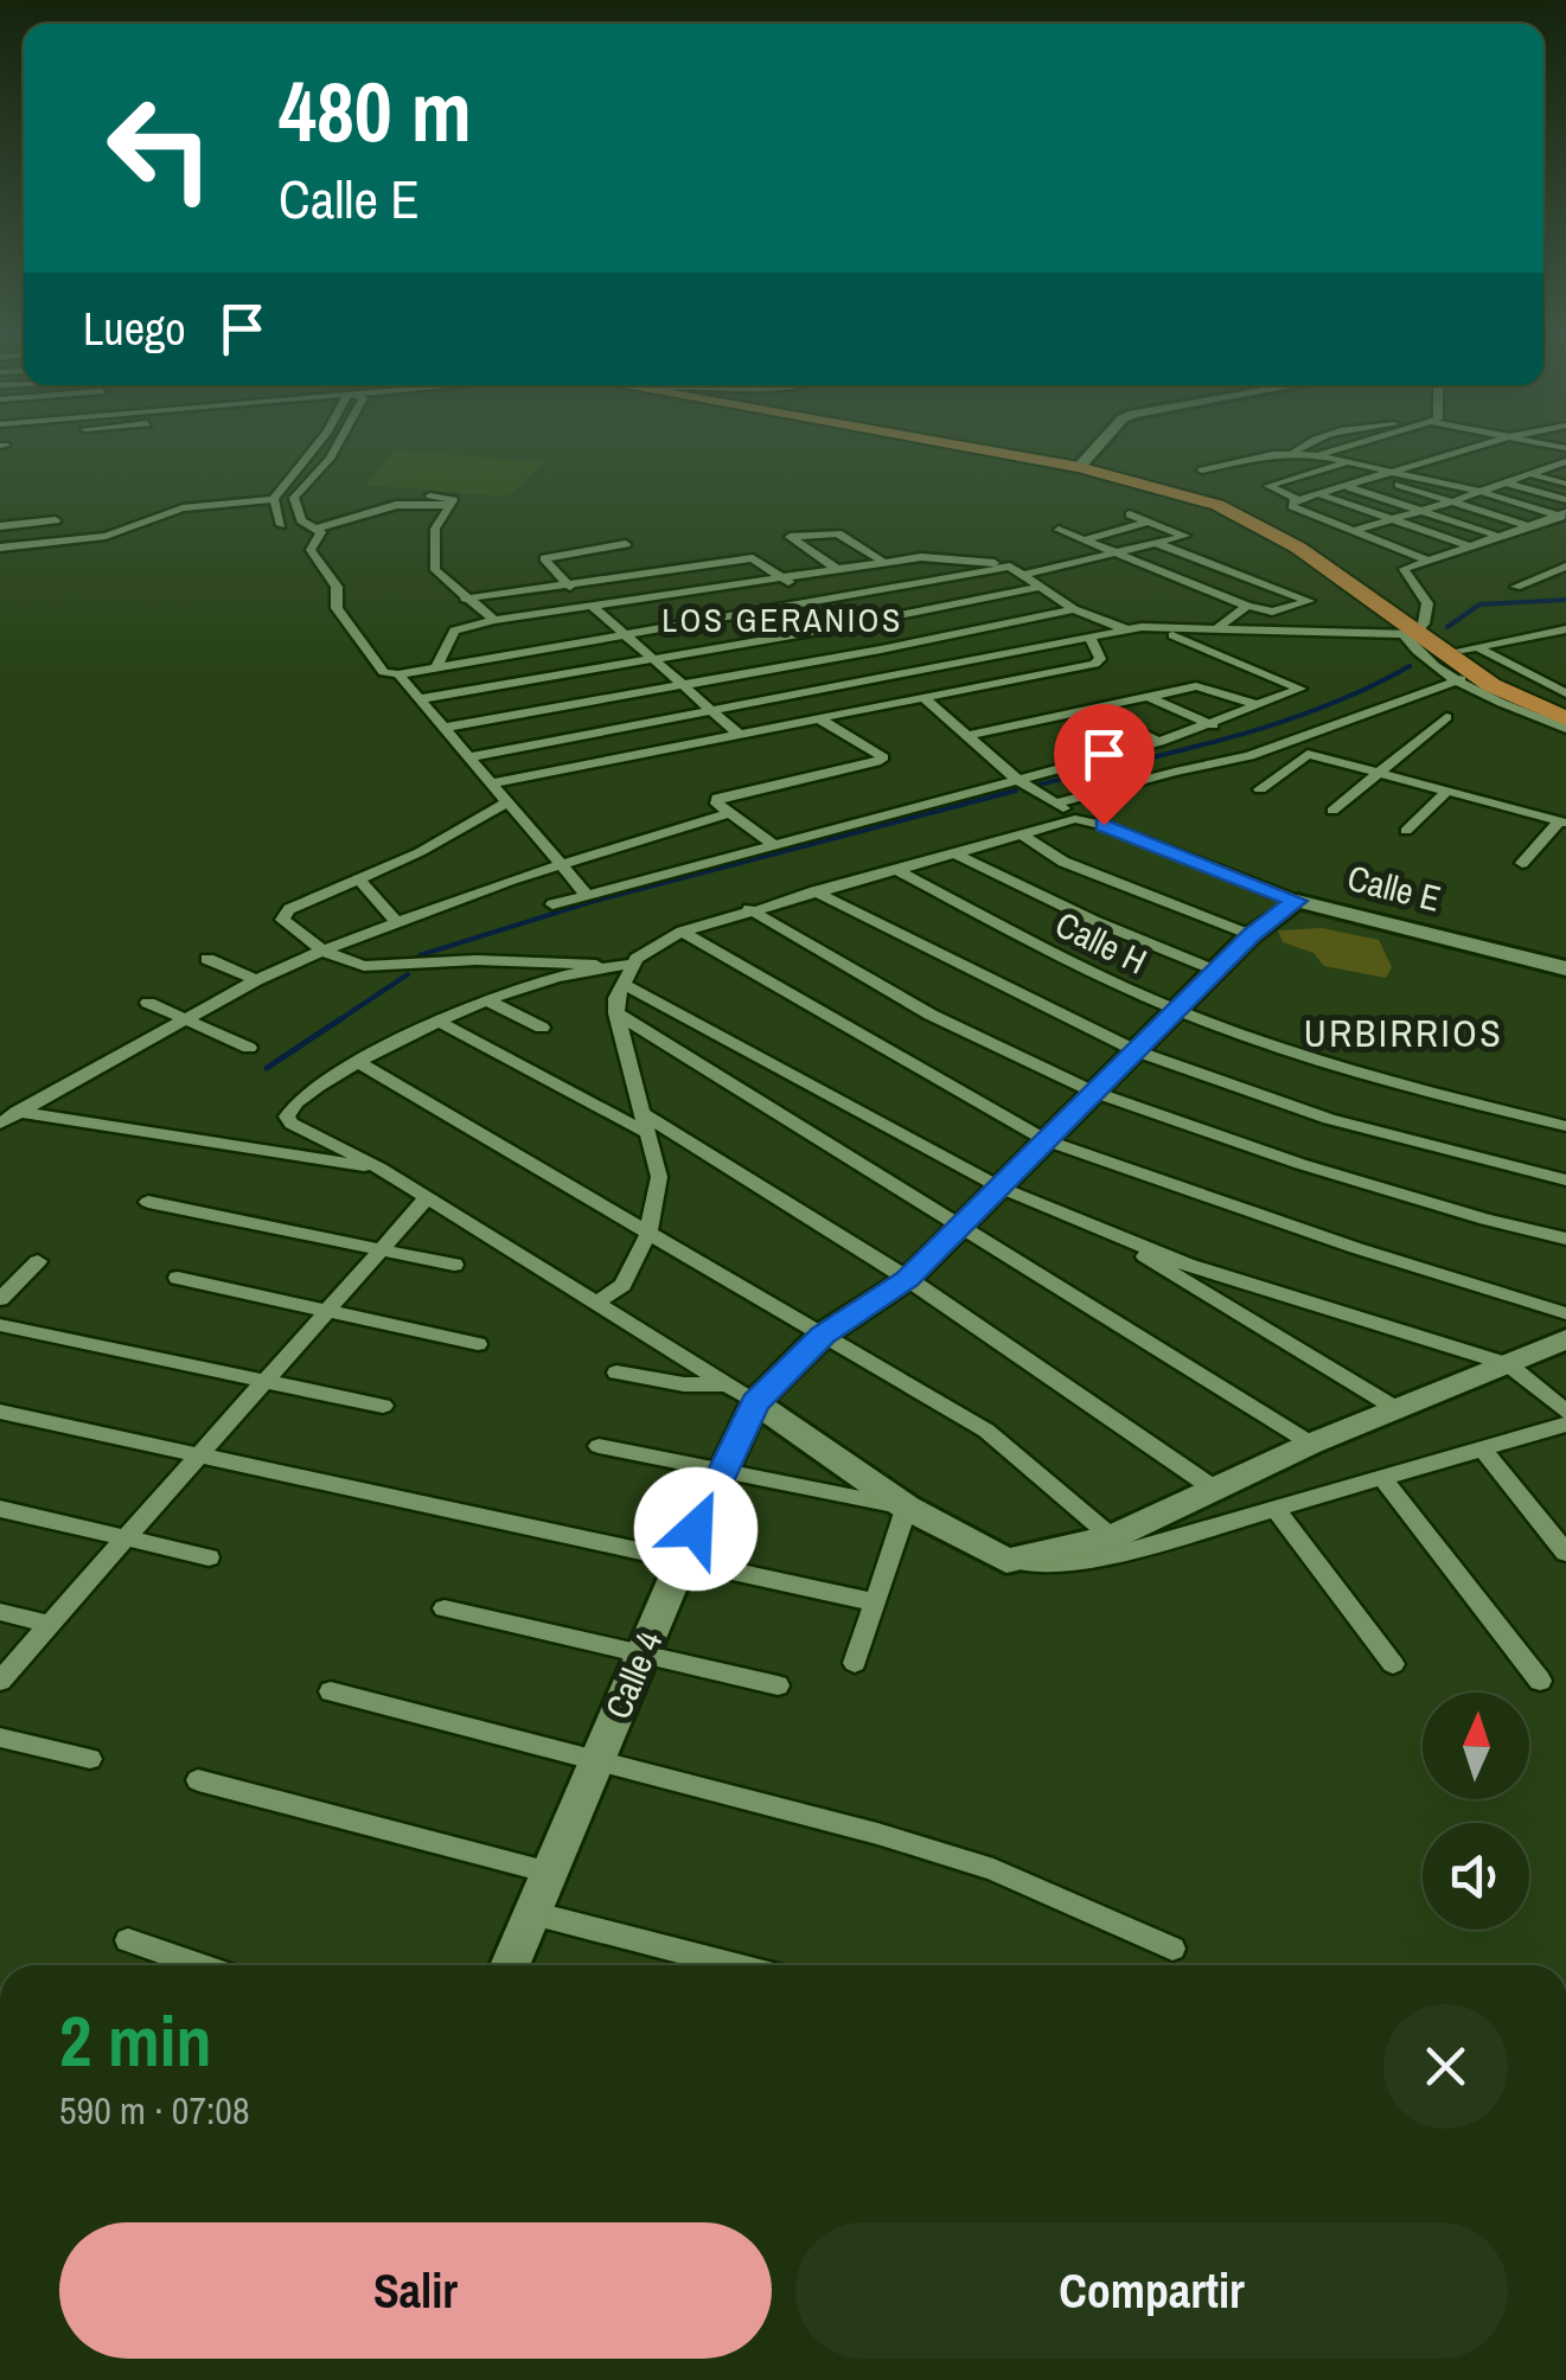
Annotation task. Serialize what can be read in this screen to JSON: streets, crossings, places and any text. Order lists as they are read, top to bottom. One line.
{"streets":{"street":["Calle E","Calle H","Calle 4"]},"crossings":[["Calle E","Calle 4"],["Calle H","Calle 4"]],"districts":["LOS GERANIOS","URBIRRIOS"],"north":"top","page":{"turn":["480 m","Calle E"],"then":"Luego","heading":["2 min","590 m · 07:08"],"buttons":["Salir","Compartir"]}}
